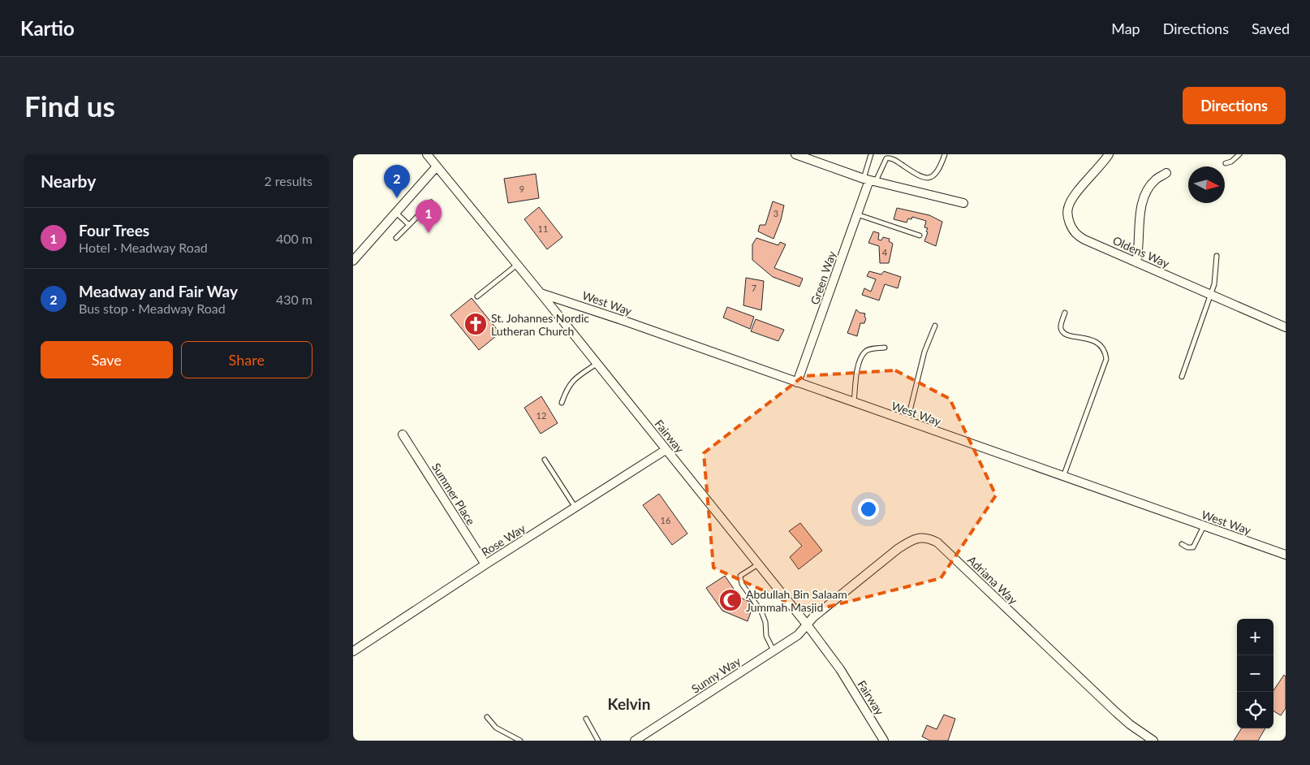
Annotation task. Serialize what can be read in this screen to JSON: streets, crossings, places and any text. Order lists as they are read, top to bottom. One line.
{"streets":{"street":["Oldens Way","Green Way","West Way","Fairway","Summer Place","Rose Way","Adriana Way","Sunny Way"]},"crossings":[["Green Way","West Way"],["West Way","Fairway"],["Fairway","Rose Way"],["Fairway","Adriana Way"],["Fairway","Sunny Way"],["Summer Place","Rose Way"],["Adriana Way","Sunny Way"]],"districts":["Kelvin"],"places":{"church":["St. Johannes Nordic Lutheran Church"],"mosque":["Abdullah Bin Salaam Jummah Masjid"]},"house_numbers":["9","3","11","4","7","12","16"],"north":"right","page":{"header":"Kartio","nav":["Map","Directions","Saved"],"buttons":["Directions",["Save","Share"]],"title":"Find us","heading":["Nearby","2 results"],"pins":["2","1"],"list":[{"mark":"1","name":"Four Trees","note":"Hotel · Meadway Road","value":"400 m"},{"mark":"2","name":"Meadway and Fair Way","note":"Bus stop · Meadway Road","value":"430 m"}],"map_buttons":["+","−"]}}
